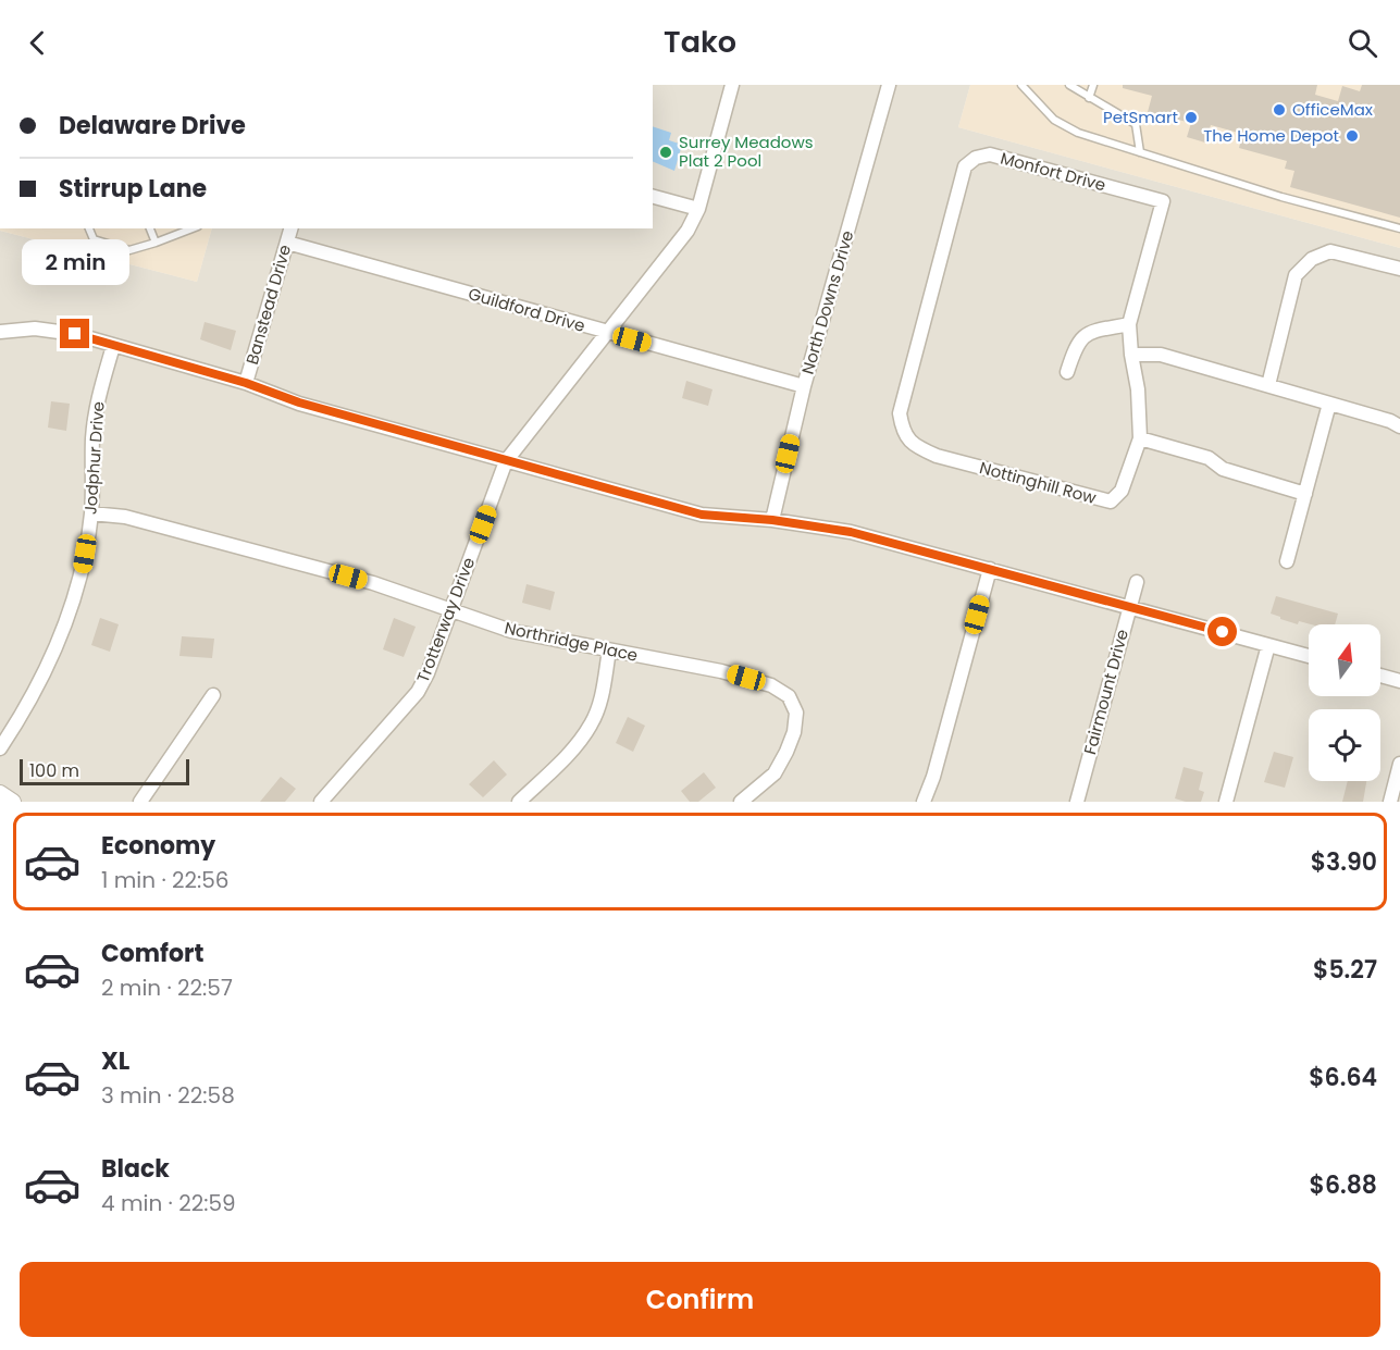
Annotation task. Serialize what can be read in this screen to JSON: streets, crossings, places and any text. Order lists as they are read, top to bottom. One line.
{"streets":{"street":["Monfort Drive","North Downs Drive","Banstead Drive","Guildford Drive","Jodphur Drive","Nottinghill Row","Trotterway Drive","Northridge Place","Fairmount Drive"]},"crossings":[["Monfort Drive","Nottinghill Row"],["North Downs Drive","Guildford Drive"],["Banstead Drive","Guildford Drive"],["Guildford Drive","Trotterway Drive"],["Jodphur Drive","Northridge Place"],["Trotterway Drive","Northridge Place"]],"places":["OfficeMax","PetSmart","The Home Depot","Surrey Meadows Plat 2 Pool"],"scale_bar":"100 m","north":"top","page":{"header":"Tako","banner":["Delaware Drive","Stirrup Lane"],"bubble":"2 min","scale":"100 m","list":[{"name":"Economy","note":"1 min · 22:56","value":"$3.90"},{"name":"Comfort","note":"2 min · 22:57","value":"$5.27"},{"name":"XL","note":"3 min · 22:58","value":"$6.64"},{"name":"Black","note":"4 min · 22:59","value":"$6.88"}],"buttons":"Confirm"}}
